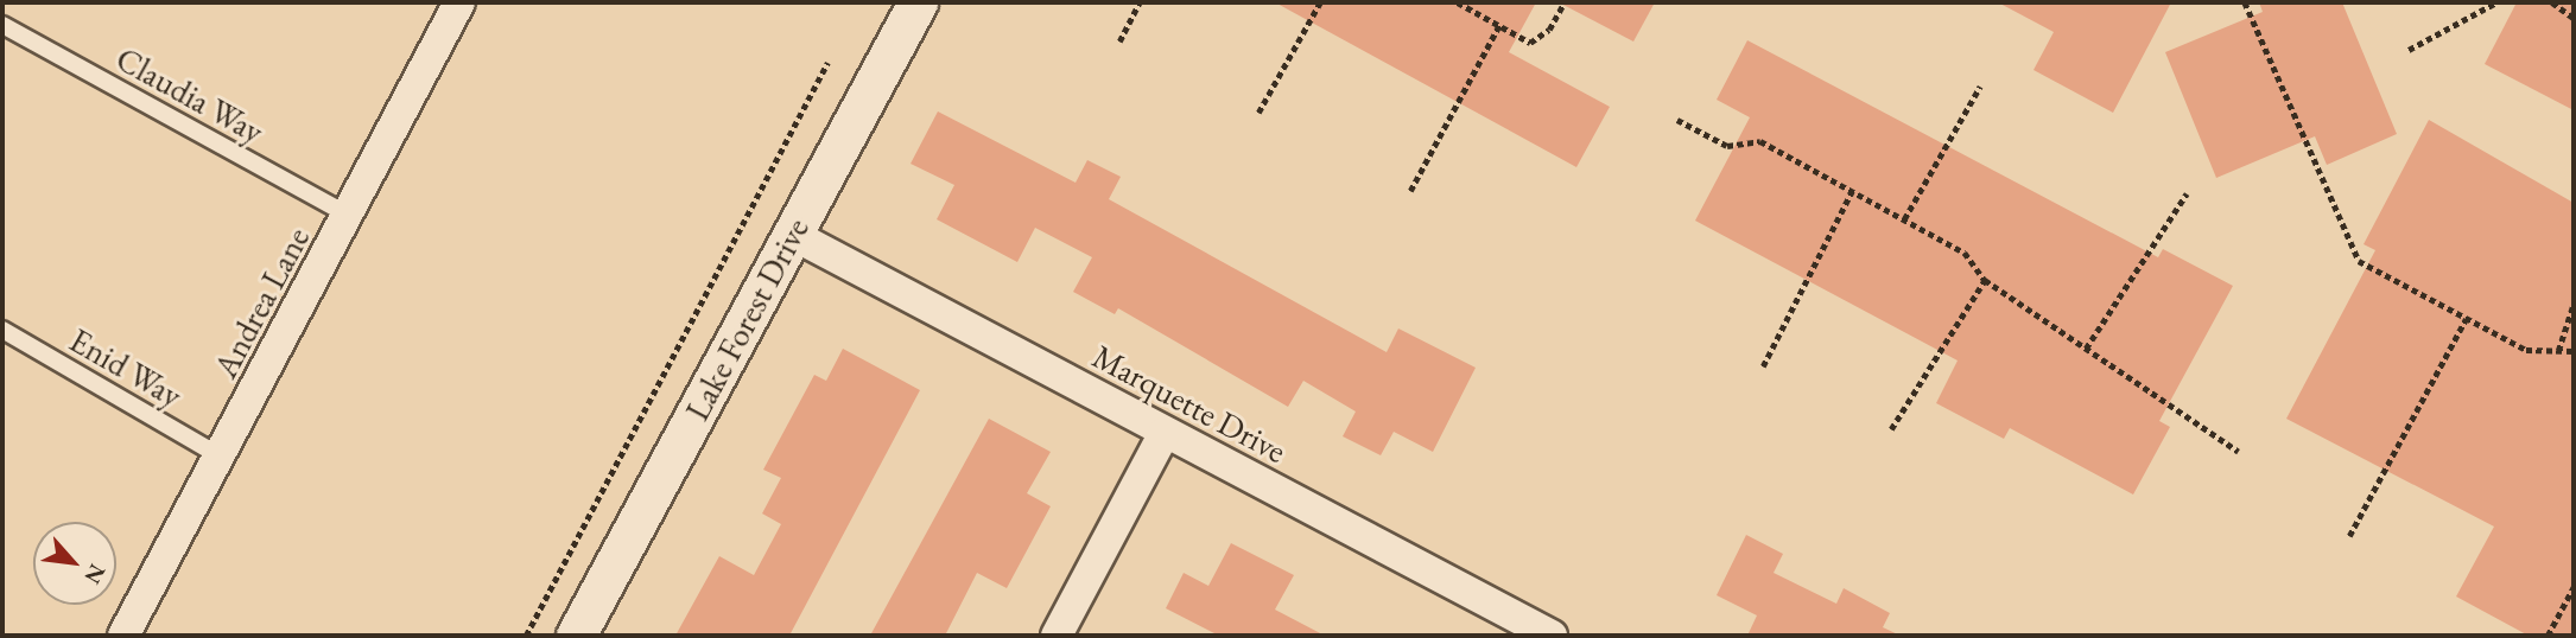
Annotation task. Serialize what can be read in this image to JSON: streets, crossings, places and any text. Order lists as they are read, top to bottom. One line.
{"streets":{"street":["Andrea Lane","Lake Forest Drive","Marquette Drive"],"lane":["Claudia Way","Enid Way"]},"crossings":[["Claudia Way","Andrea Lane"],["Andrea Lane","Enid Way"],["Lake Forest Drive","Marquette Drive"]],"north":"bottom right"}
